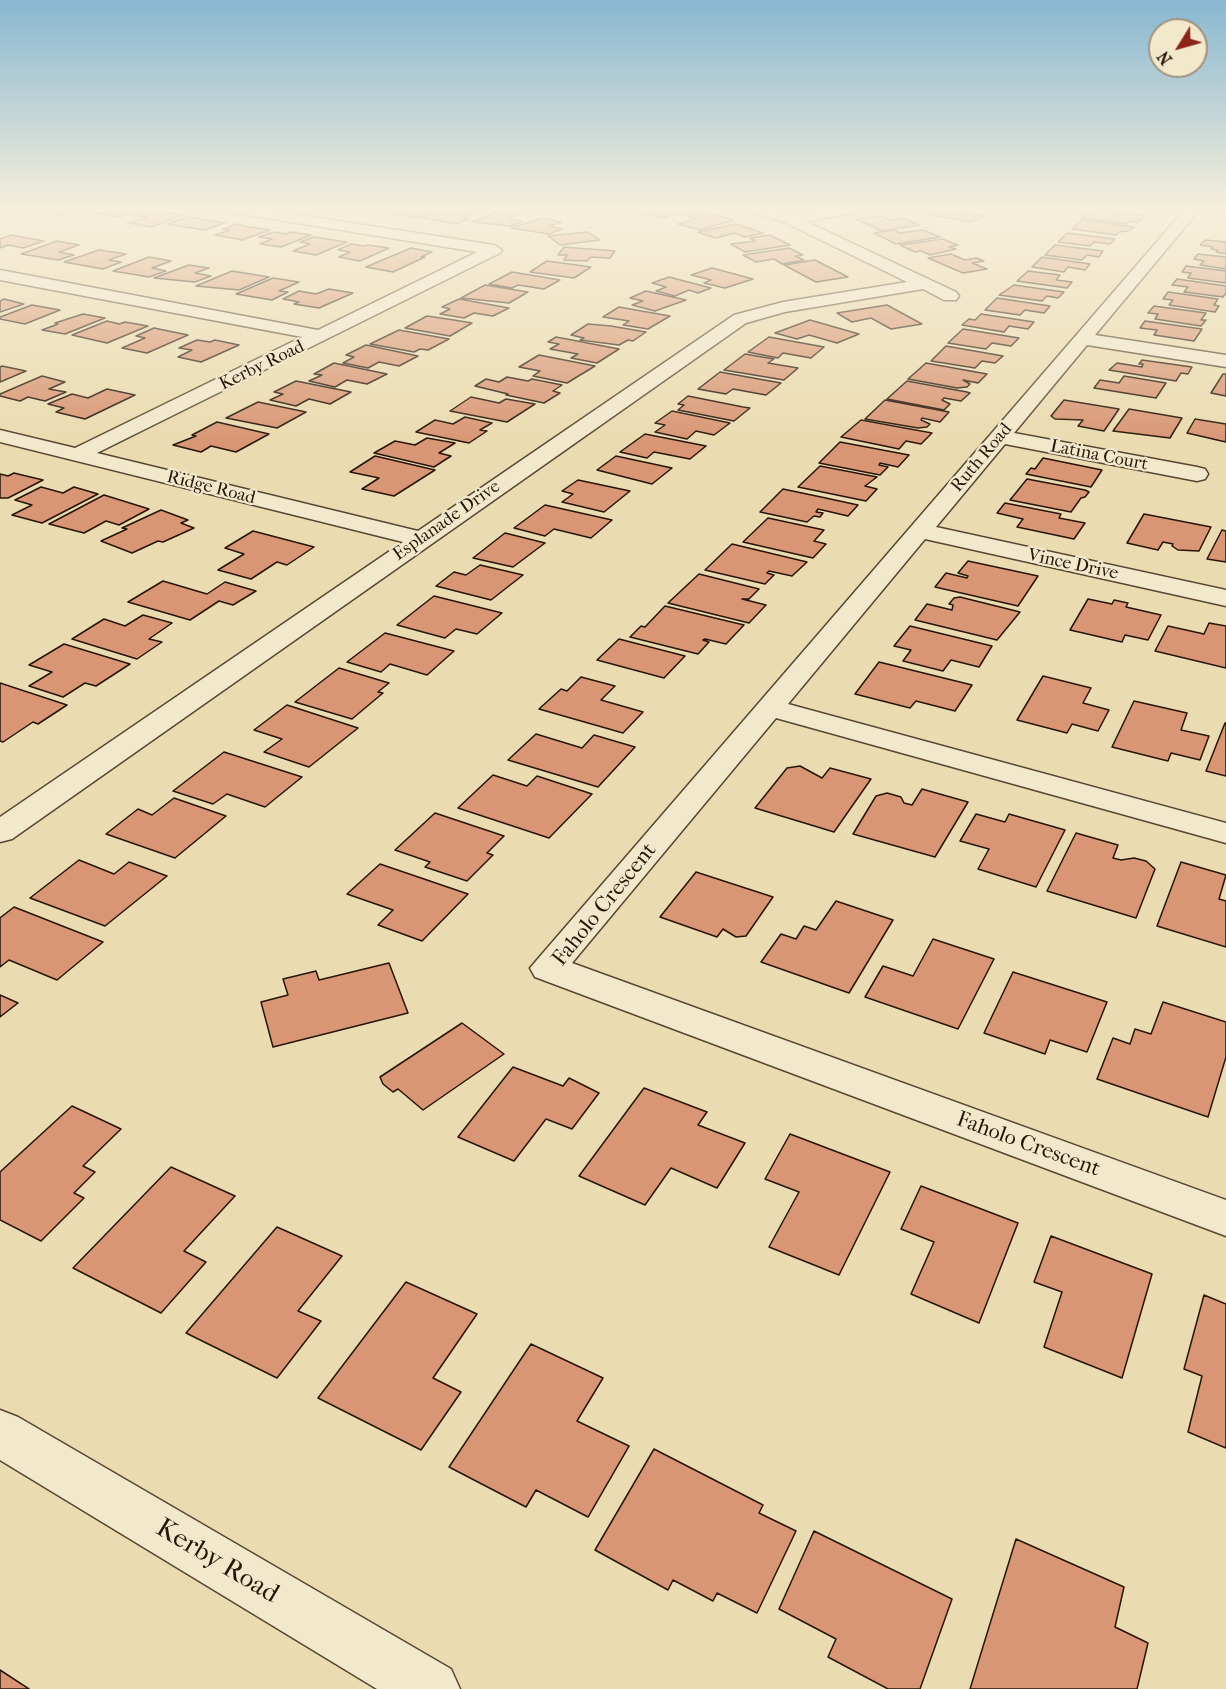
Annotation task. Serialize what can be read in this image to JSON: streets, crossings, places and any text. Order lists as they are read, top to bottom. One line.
{"streets":{"street":["Kerby Road","Latina Court","Ruth Road","Ridge Road","Esplanade Drive","Vince Drive","Faholo Crescent"]},"crossings":[["Kerby Road","Ridge Road"],["Latina Court","Ruth Road"],["Ruth Road","Vince Drive"],["Ruth Road","Faholo Crescent"],["Ridge Road","Esplanade Drive"]],"north":"bottom left"}
